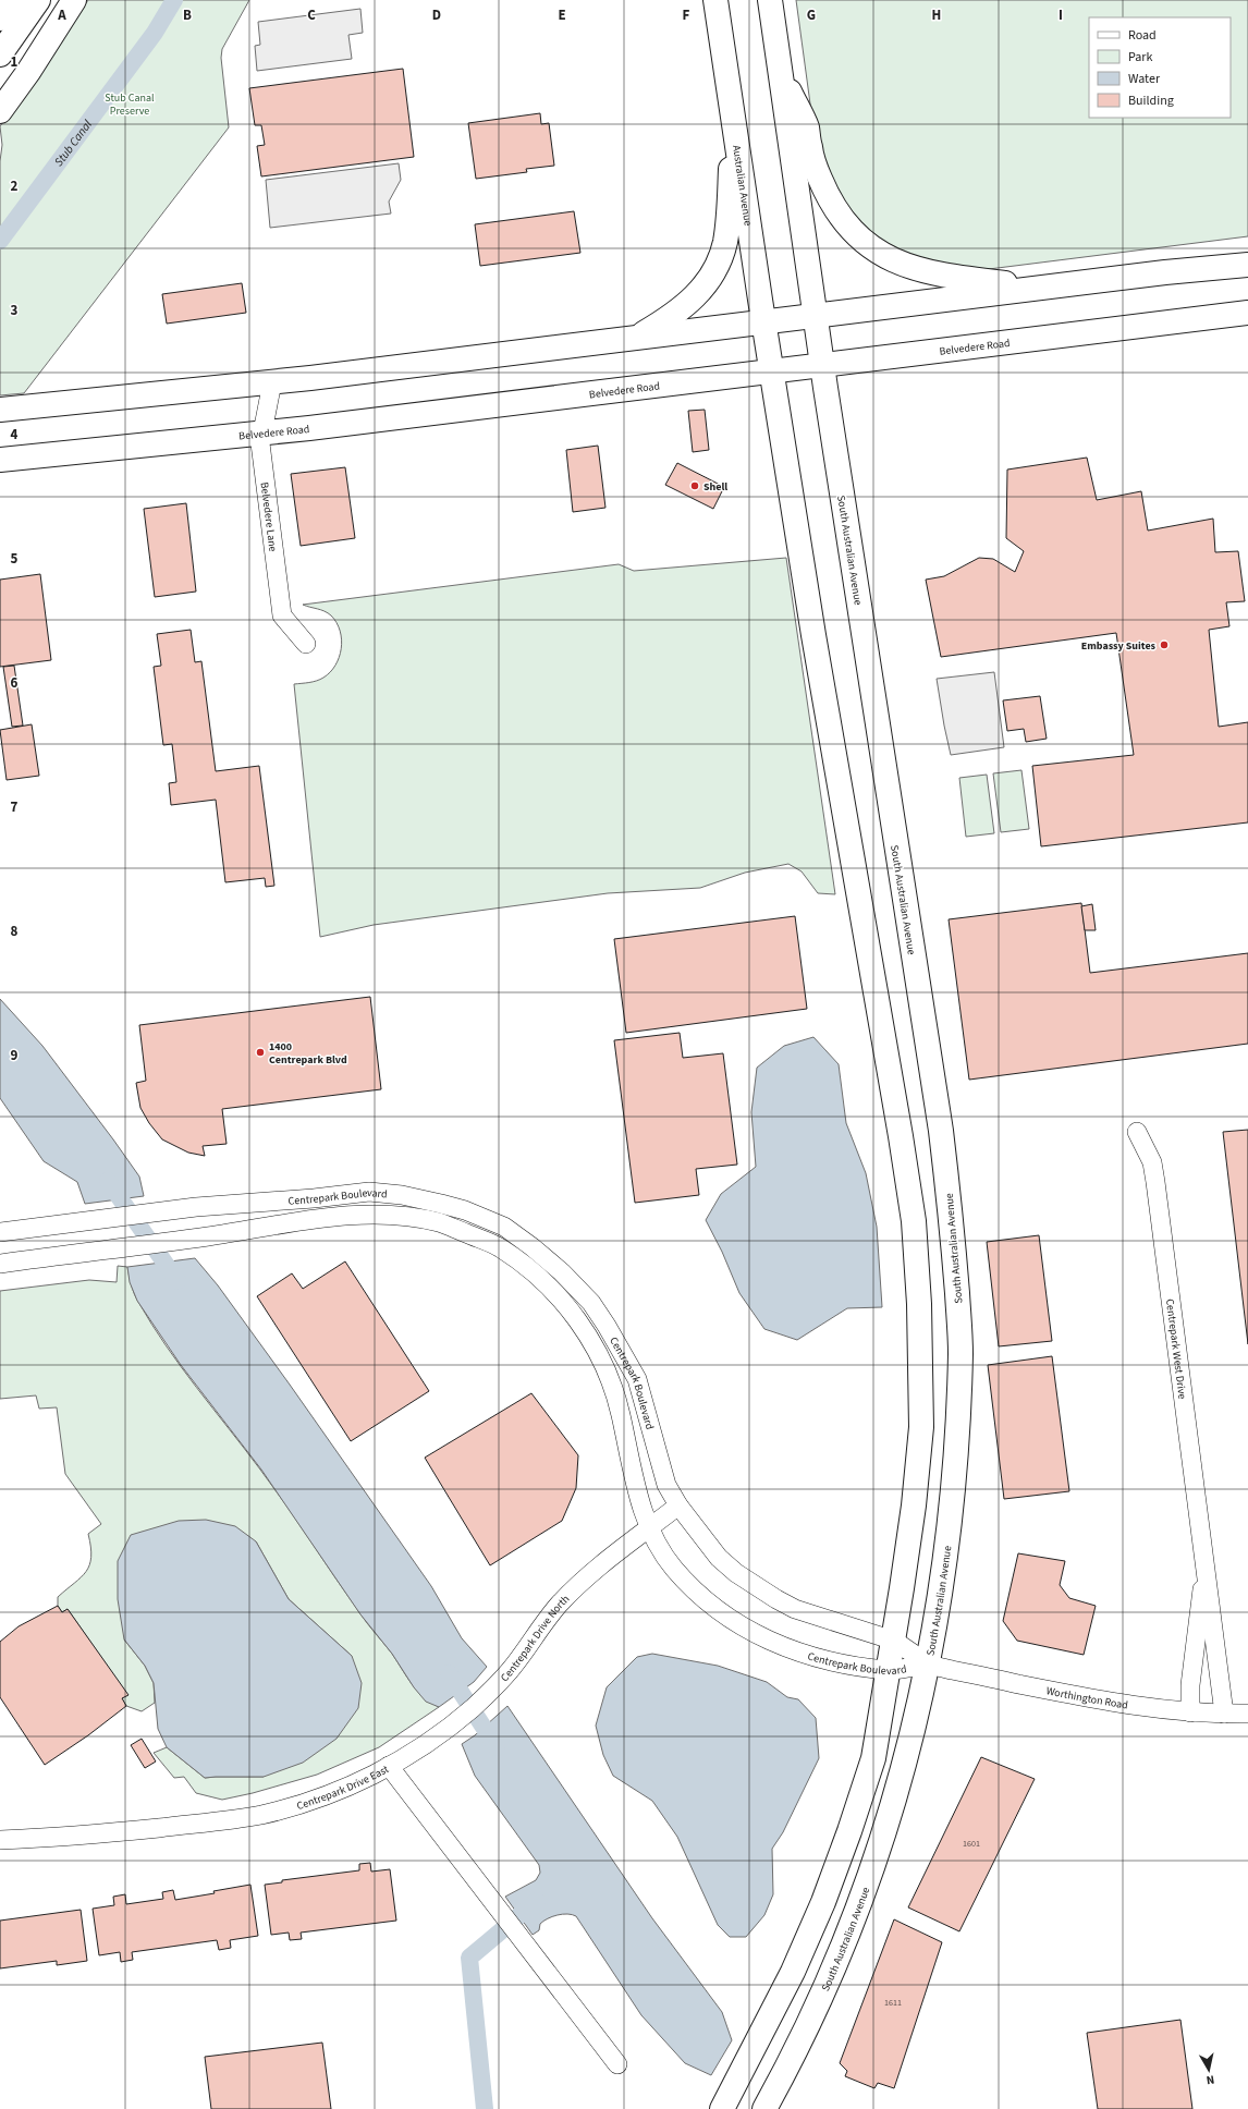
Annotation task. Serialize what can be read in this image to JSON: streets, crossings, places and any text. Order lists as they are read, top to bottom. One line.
{"streets":{"main road":["Australian Avenue","Belvedere Road","South Australian Avenue"],"street":["Belvedere Lane","Centrepark Boulevard","Centrepark West Drive","Centrepark Drive North","Worthington Road","Centrepark Drive East"]},"crossings":[["Australian Avenue","Belvedere Road"],["Belvedere Road","Belvedere Lane"],["Belvedere Road","South Australian Avenue"],["South Australian Avenue","Centrepark Boulevard"],["South Australian Avenue","Worthington Road"],["Centrepark Boulevard","Centrepark Drive North"],["Centrepark Boulevard","Worthington Road"],["Centrepark West Drive","Worthington Road"],["Centrepark Drive North","Centrepark Drive East"]],"water":["Stub Canal"],"parks":["Stub Canal Preserve"],"places":["Shell","Embassy Suites","1400 Centrepark Blvd"],"house_numbers":["1601","1611"],"legend":["Road","Park","Water","Building"],"north":"bottom","grid":{"columns":["A","B","C","D","E","F","G","H","I"],"rows":["1","2","3","4","5","6","7","8","9"]}}
